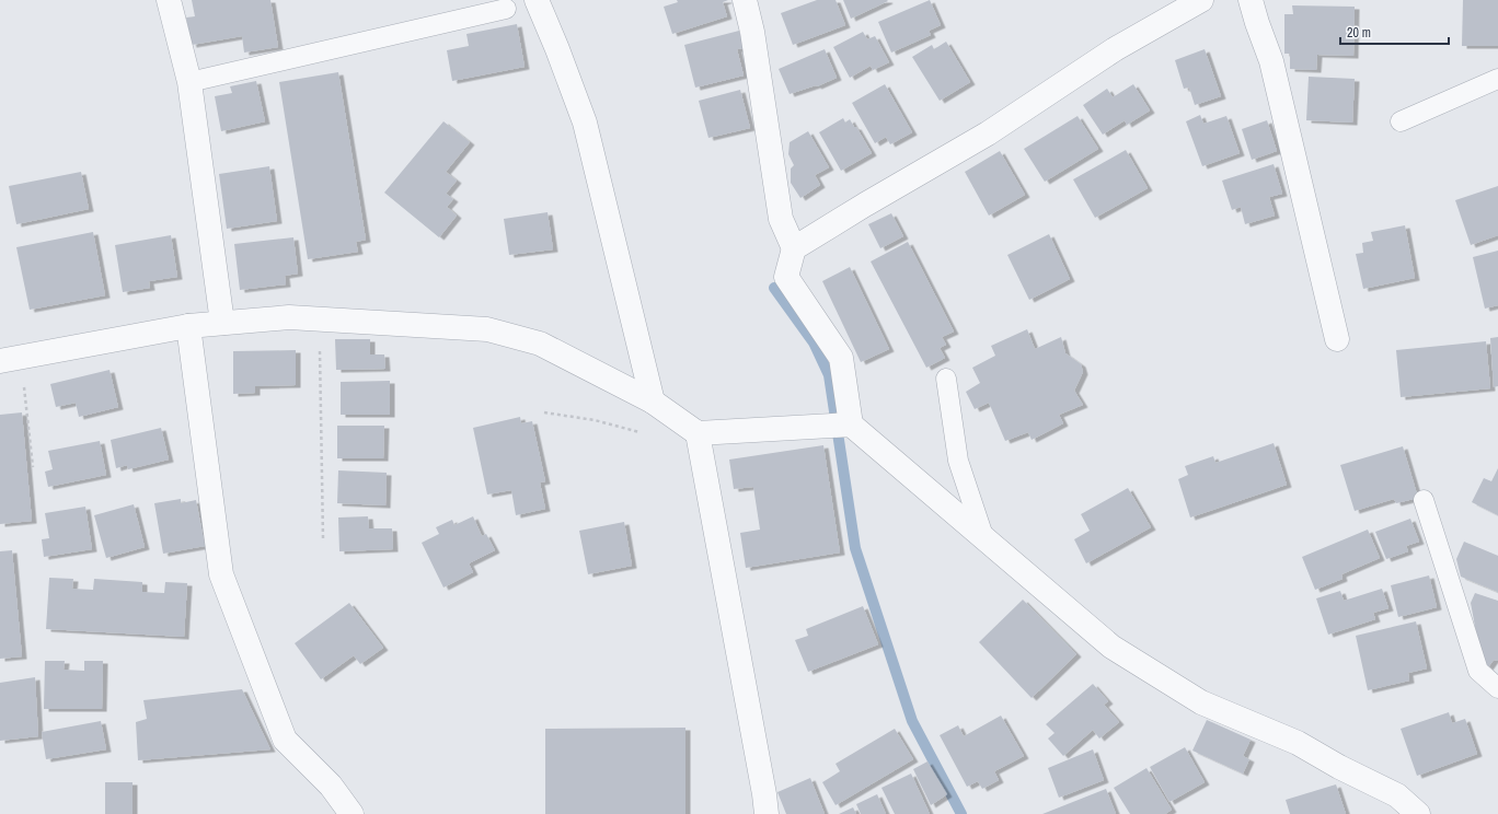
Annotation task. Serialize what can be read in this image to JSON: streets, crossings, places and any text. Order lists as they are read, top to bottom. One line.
{"scale_bar":"20 m"}
